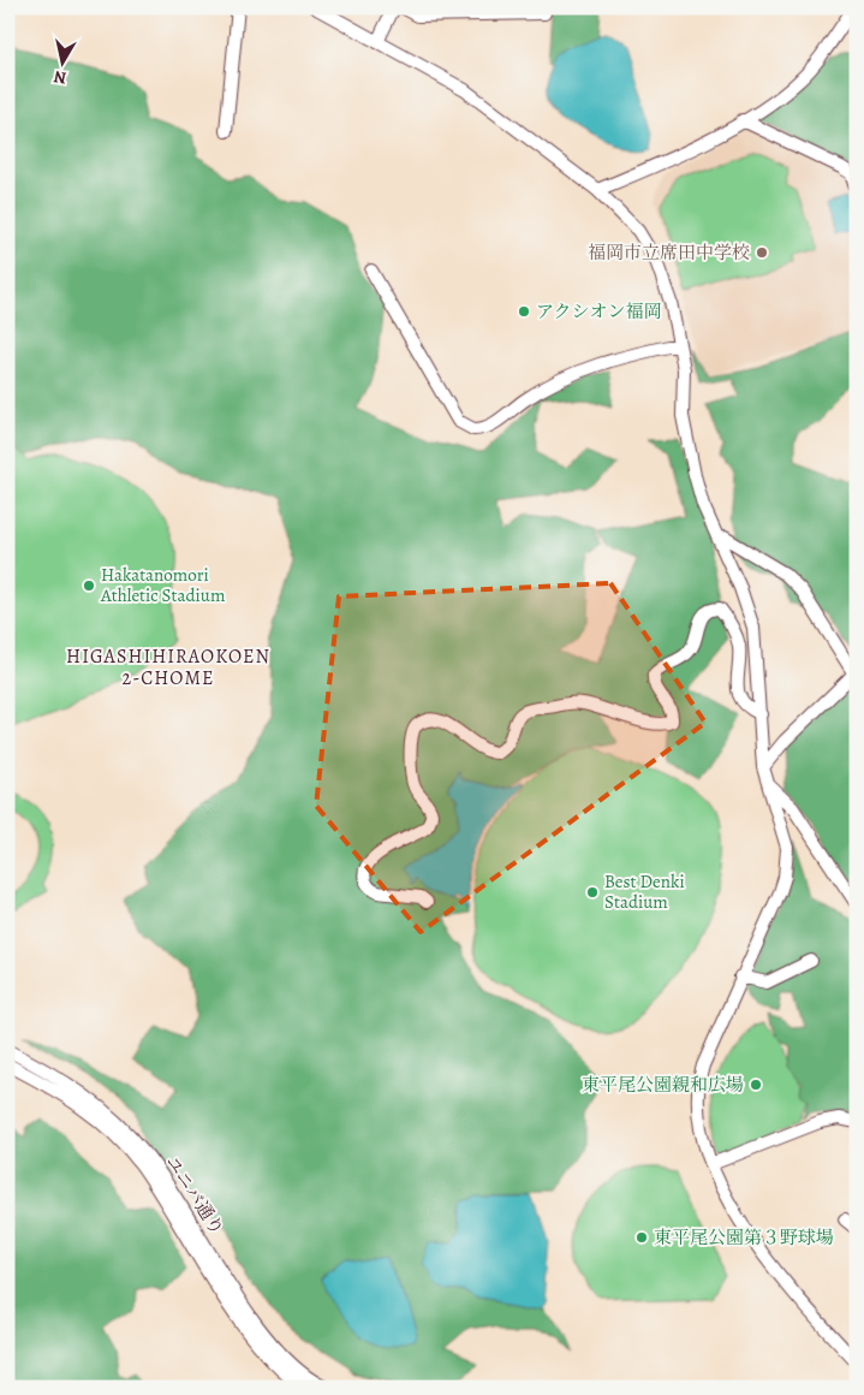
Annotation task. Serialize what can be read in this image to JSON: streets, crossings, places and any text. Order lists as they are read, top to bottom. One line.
{"streets":{"street":["ユニバ通り"]},"districts":["HIGASHIHIRAOKOEN 2-CHOME"],"places":["福岡市立席田中学校","アクシオン福岡","Hakatanomori Athletic Stadium","Best Denki Stadium","東平尾公園親和広場","東平尾公園第３野球場"],"north":"bottom"}
